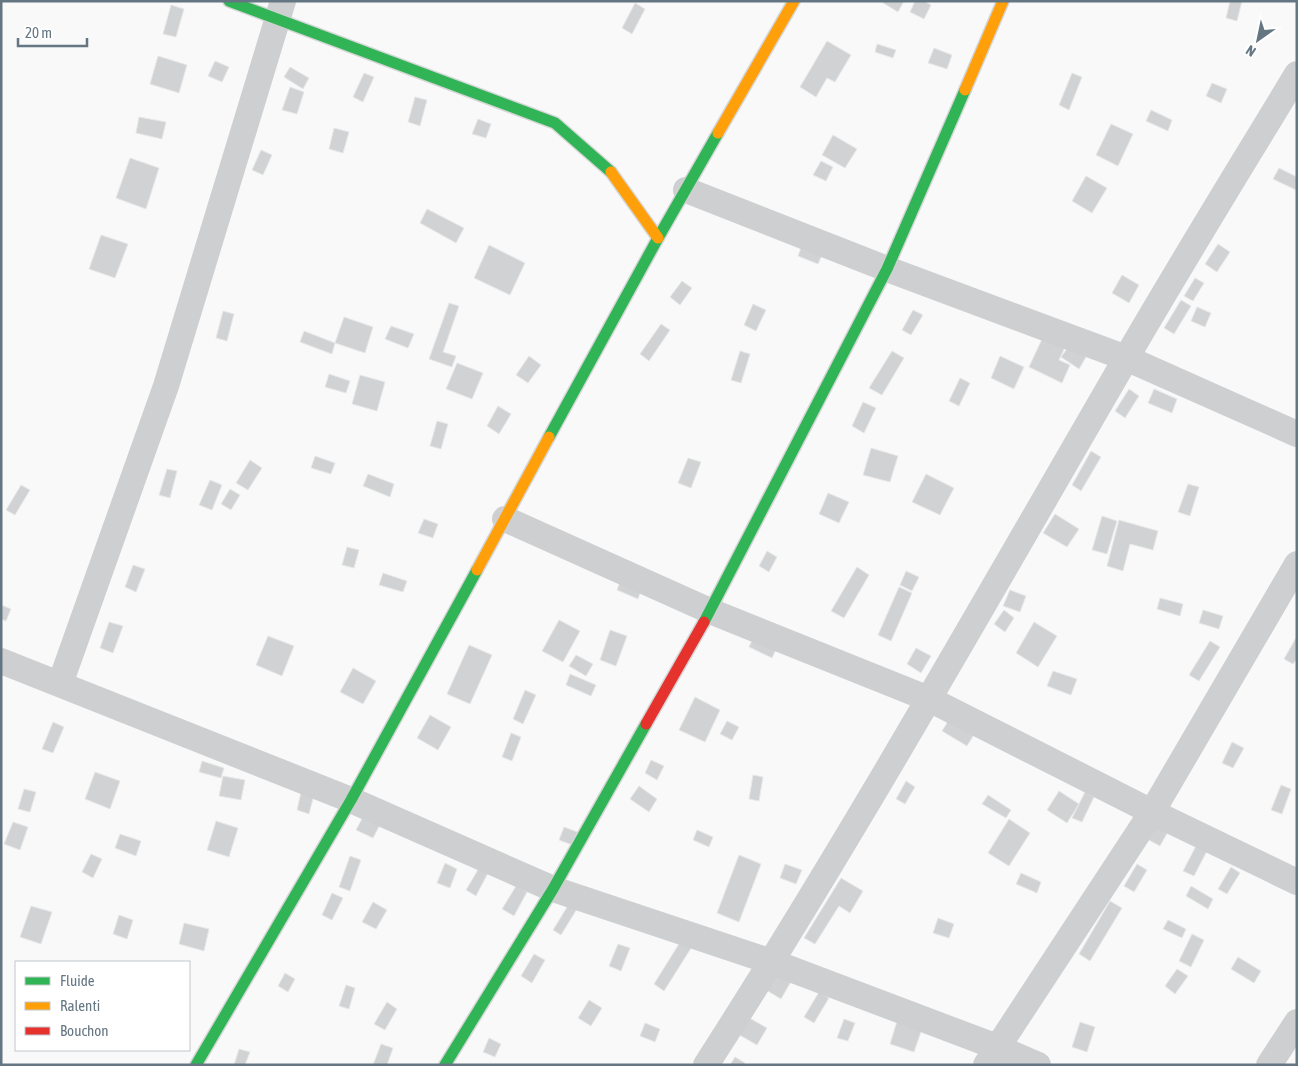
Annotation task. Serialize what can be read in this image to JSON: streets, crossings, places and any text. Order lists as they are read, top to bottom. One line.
{"legend":["Fluide","Ralenti","Bouchon"],"scale_bar":"20 m","north":"bottom left"}
